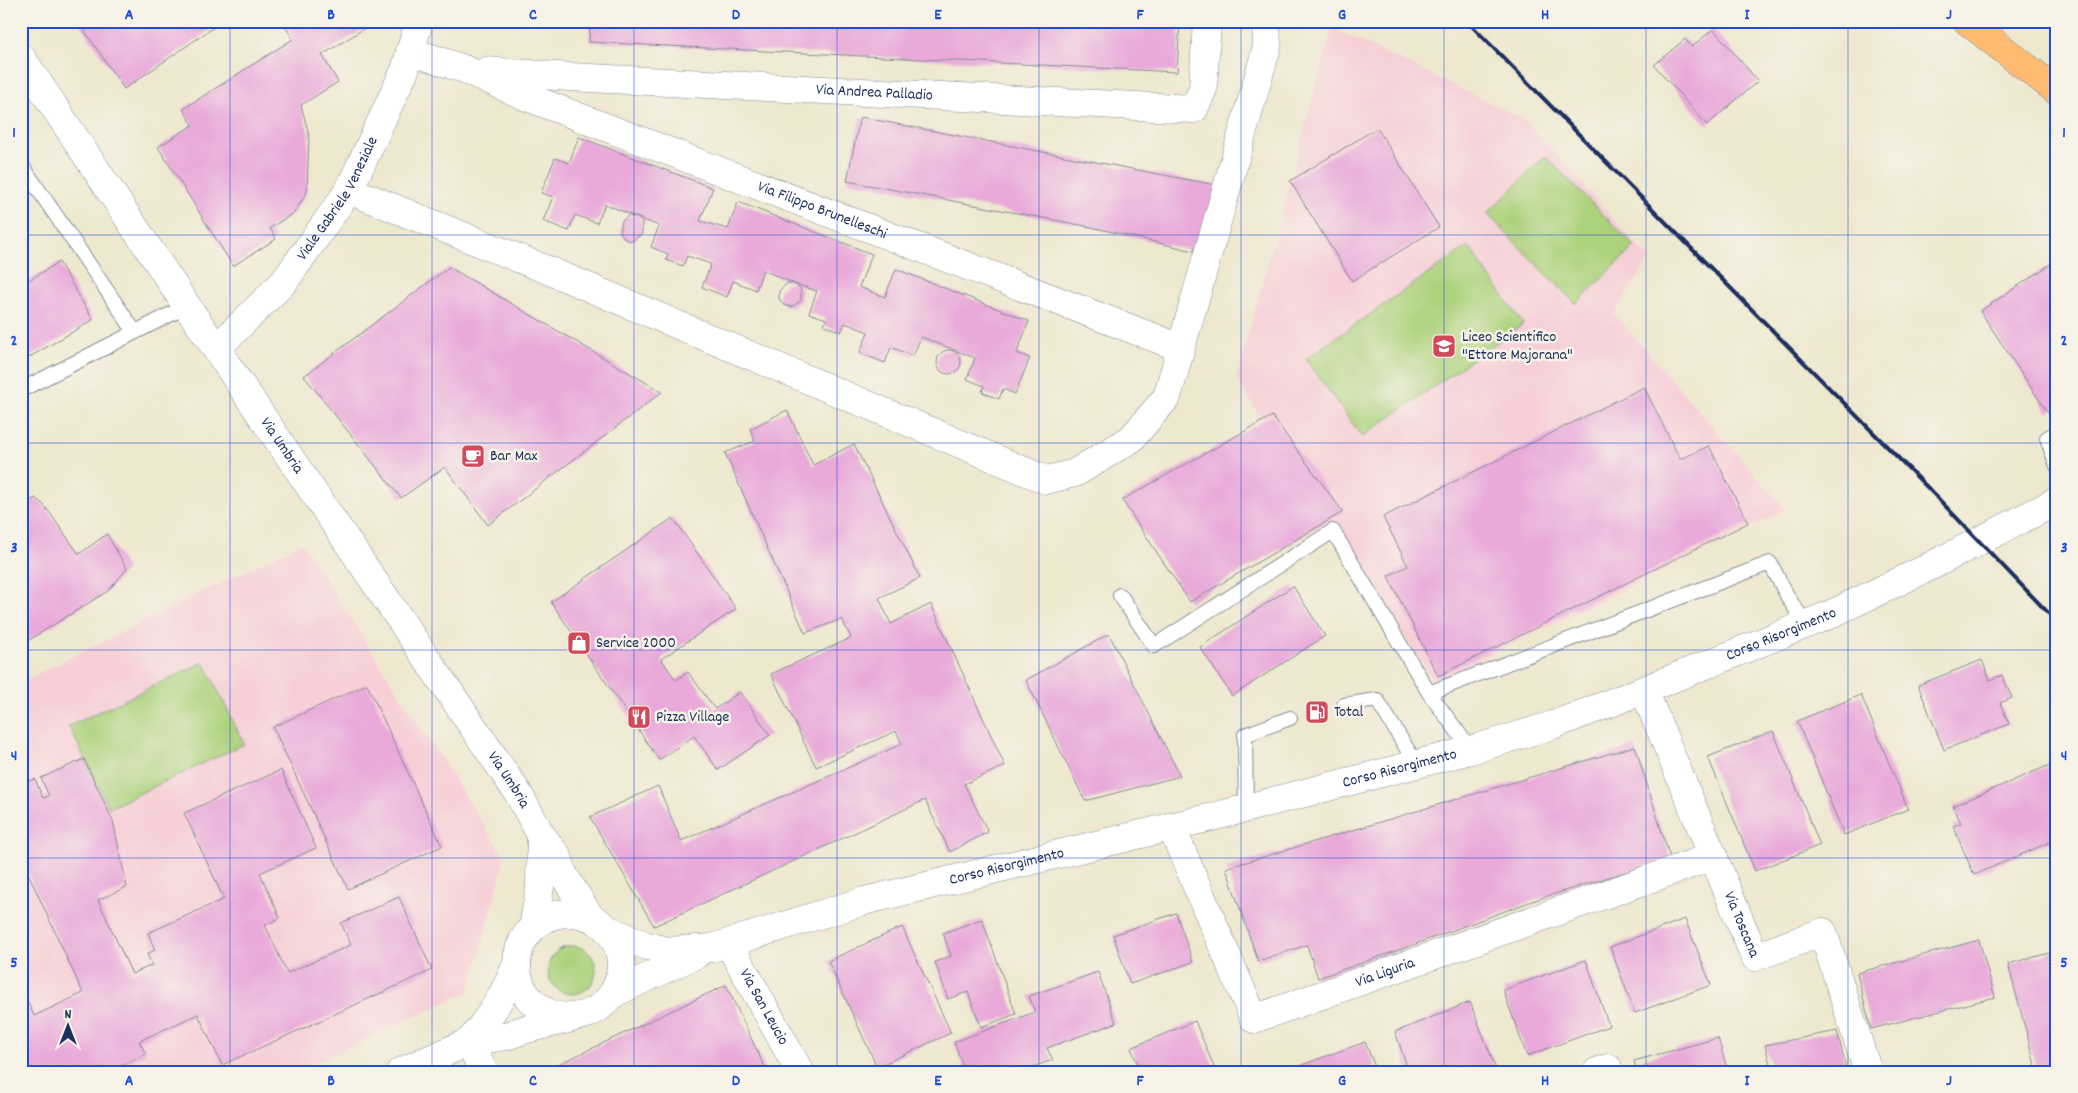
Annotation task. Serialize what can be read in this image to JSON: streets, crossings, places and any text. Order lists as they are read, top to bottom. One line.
{"streets":{"street":["Via Andrea Palladio","Viale Gabriele Veneziale","Via Filippo Brunelleschi","Via Umbria","Corso Risorgimento","Via Toscana","Via Liguria","Via San Leucio"]},"crossings":[["Via Andrea Palladio","Via Filippo Brunelleschi"],["Viale Gabriele Veneziale","Via Umbria"],["Via Umbria","Corso Risorgimento"],["Corso Risorgimento","Via Toscana"],["Corso Risorgimento","Via Liguria"],["Corso Risorgimento","Via San Leucio"],["Via Toscana","Via Liguria"]],"places":{"school or university":["Liceo Scientifico \"Ettore Majorana\""],"cafe":["Bar Max"],"shop":["Service 2000"],"fuel station":["Total"],"restaurant":["Pizza Village"]},"north":"top","grid":{"columns":["A","B","C","D","E","F","G","H","I","J"],"rows":["1","2","3","4","5"]}}
